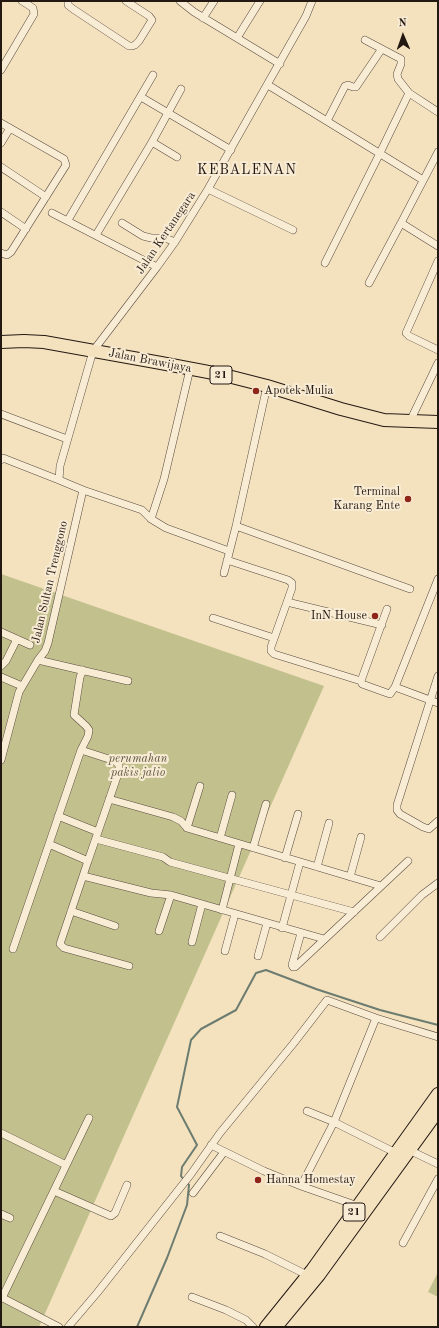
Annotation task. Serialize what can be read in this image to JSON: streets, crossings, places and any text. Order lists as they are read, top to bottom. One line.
{"streets":{"highway":["Jalan Brawijaya","21"],"street":["Jalan Kertanegara","Jalan Sultan Trenggono"]},"crossings":[["Jalan Kertanegara","Jalan Brawijaya"]],"districts":["KEBALENAN"],"parks":["perumahan pakis jalio"],"places":["Apotek Mulia","Terminal Karang Ente","InN House","Hanna Homestay"],"north":"top"}
